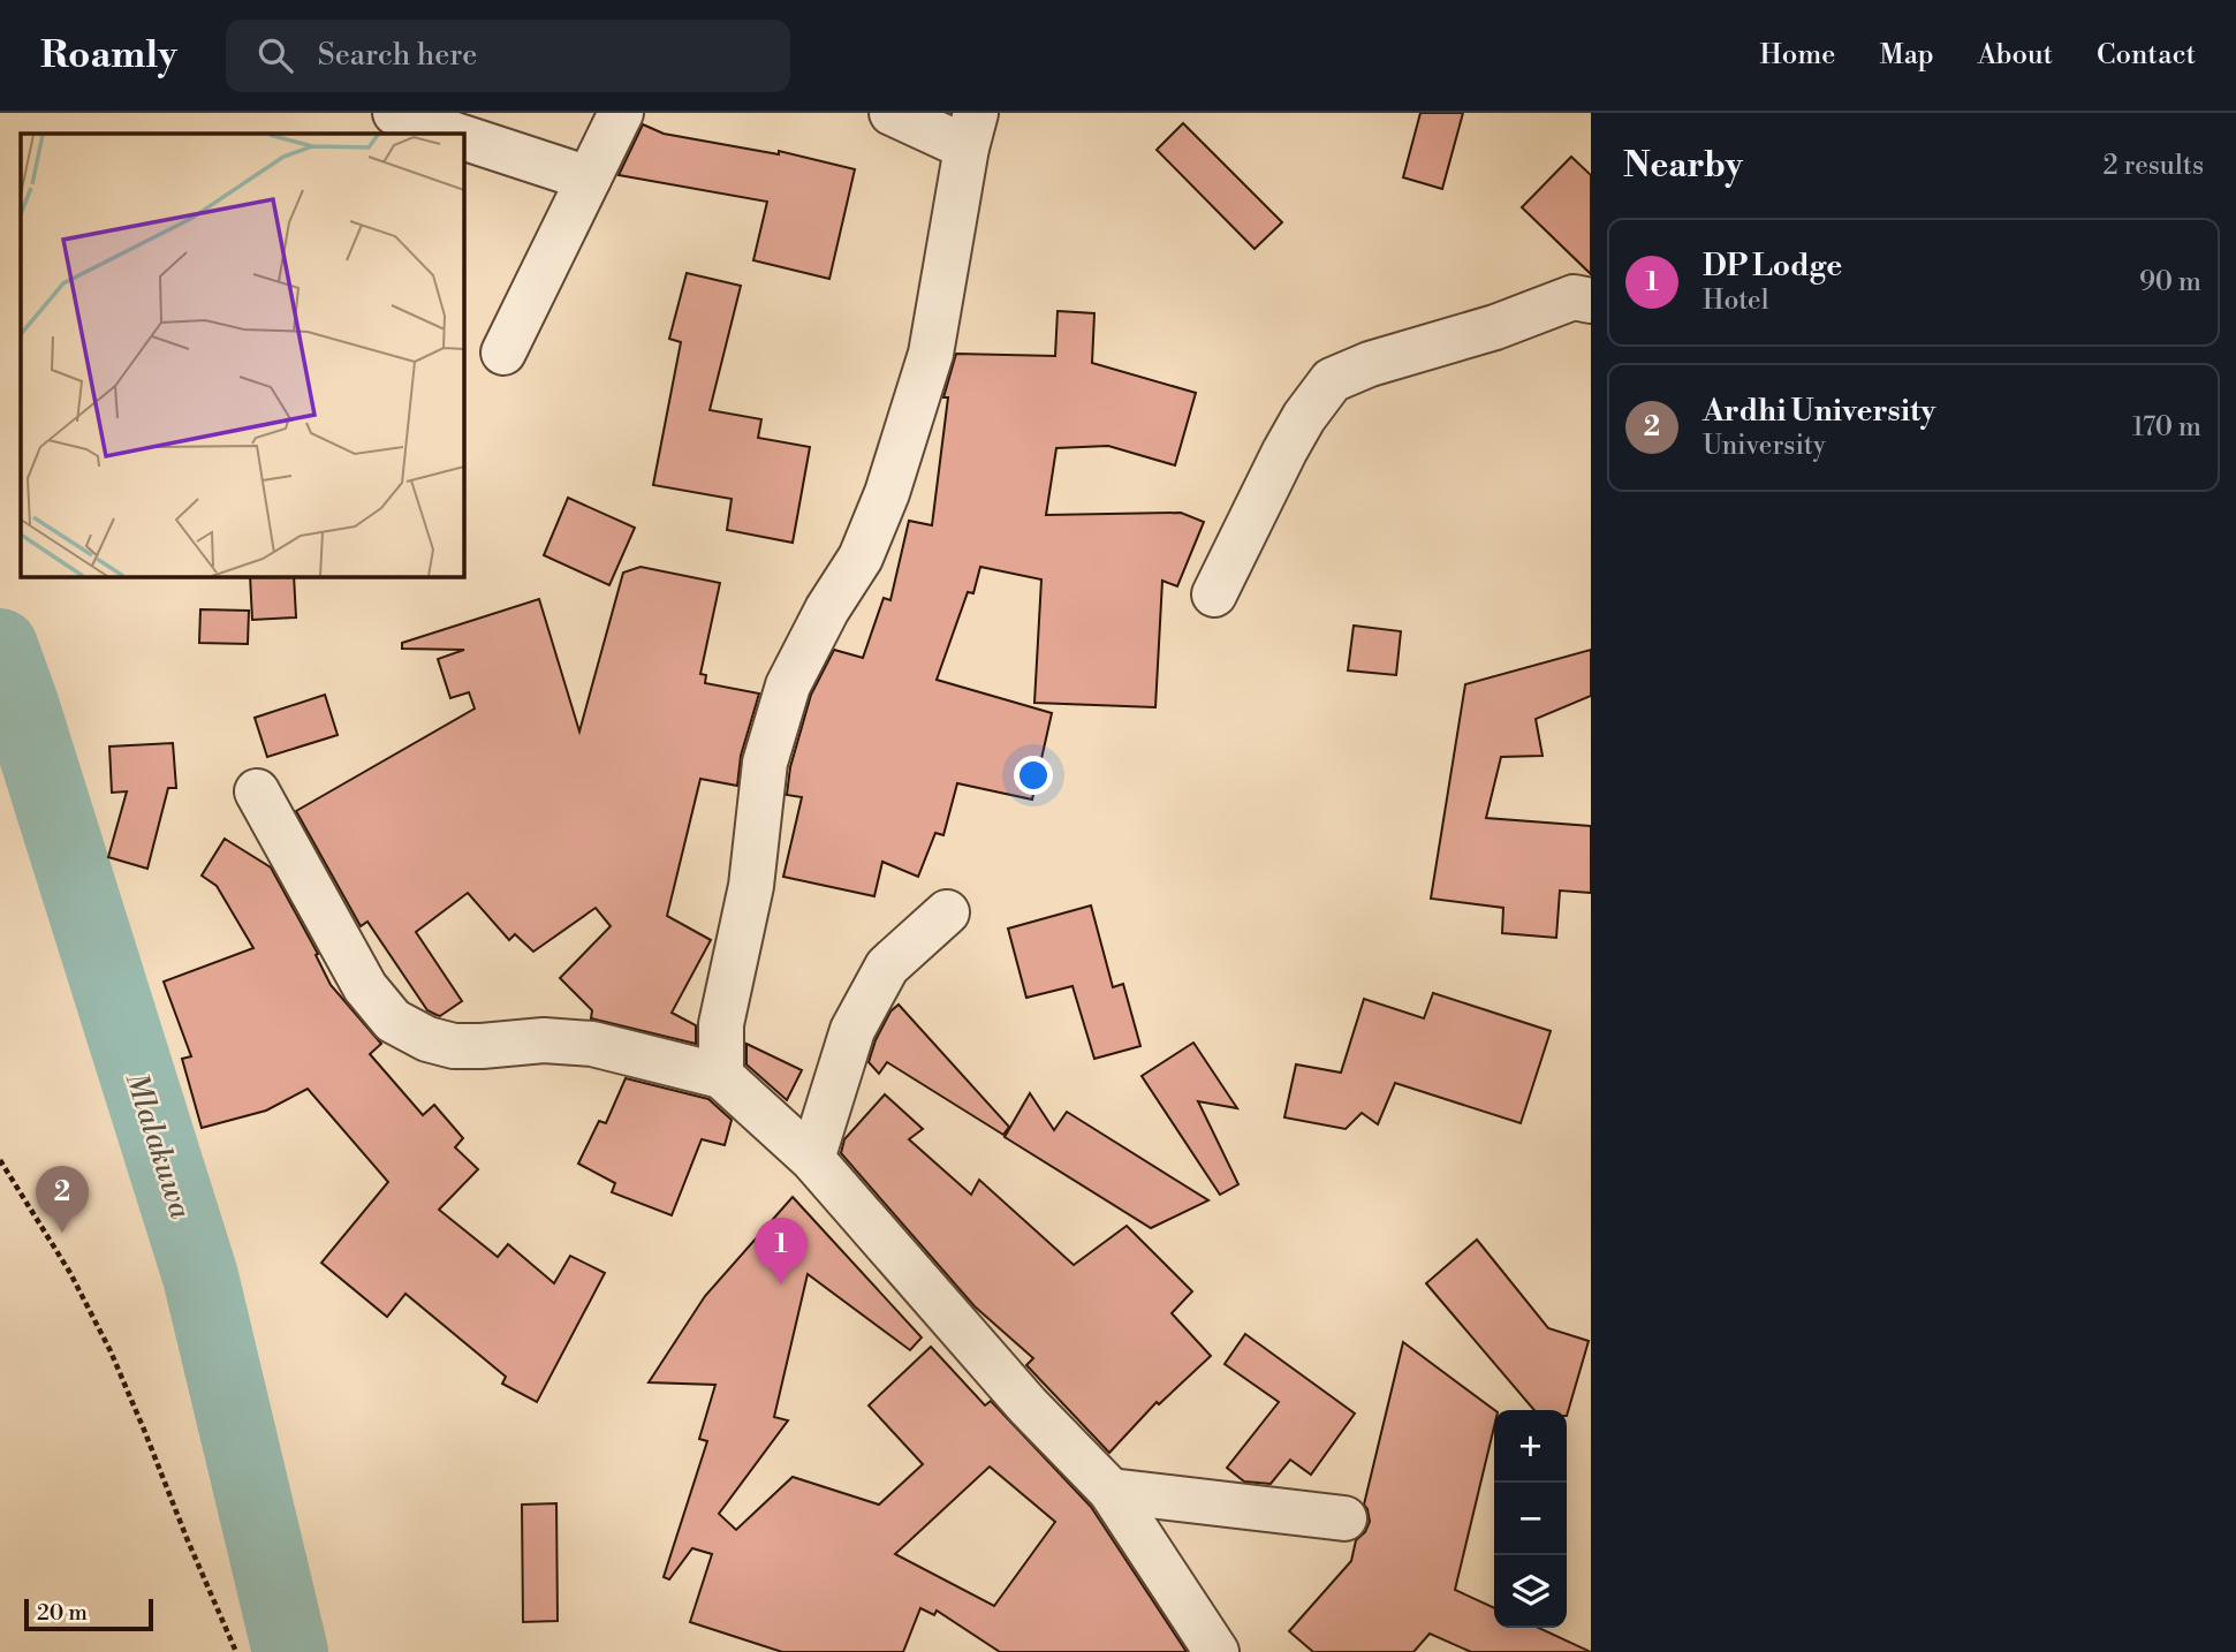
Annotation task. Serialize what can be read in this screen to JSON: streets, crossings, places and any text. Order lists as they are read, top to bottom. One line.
{"water":["Mlalakuwa"],"scale_bar":"20 m","page":{"header":"Roamly","search":"Search here","nav":["Home","Map","About","Contact"],"heading":["Nearby","2 results"],"list":[{"mark":"1","name":"DP Lodge","note":"Hotel","value":"90 m"},{"mark":"2","name":"Ardhi University","note":"University","value":"170 m"}],"pins":["2","1"],"map_buttons":["+","−"],"scale":"20 m"}}
